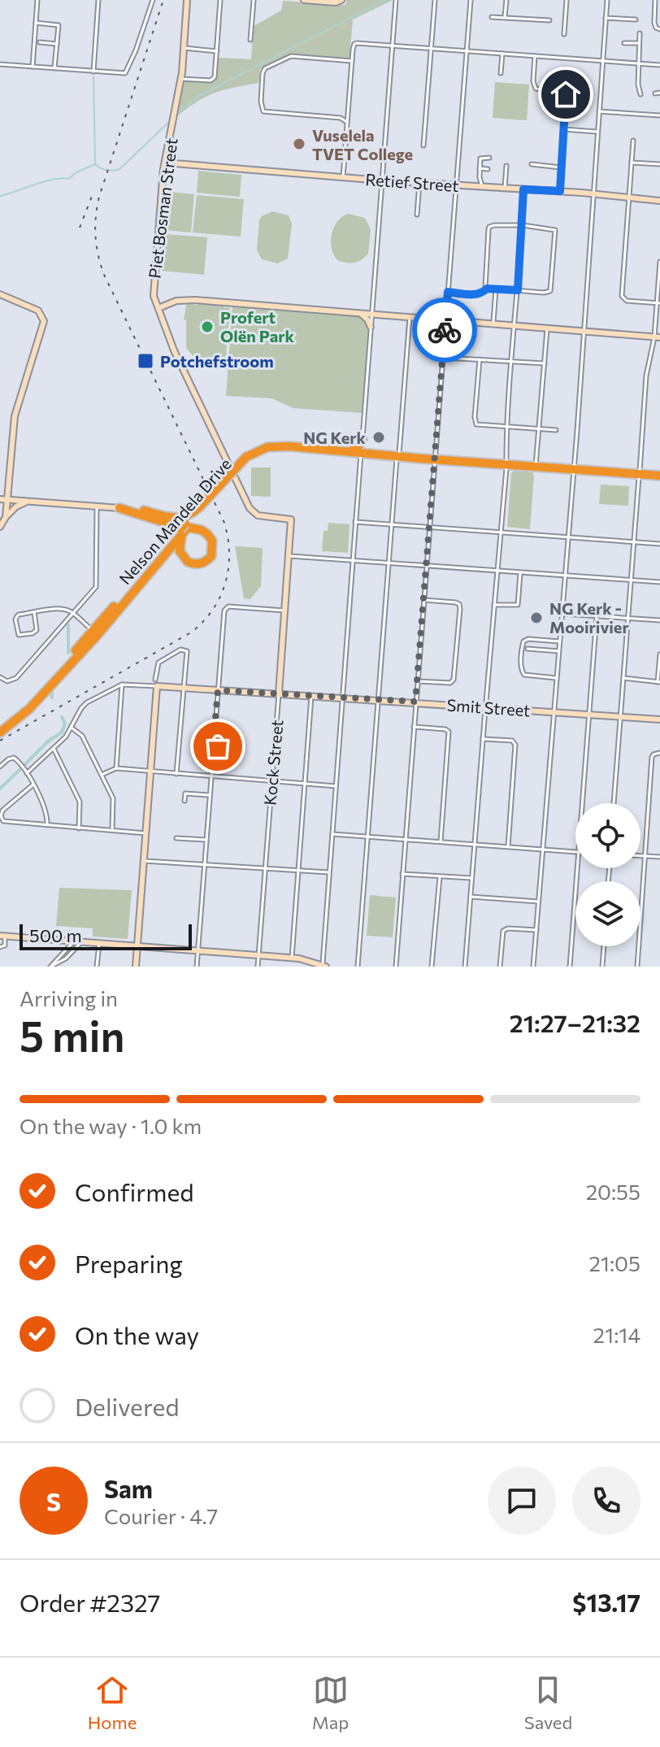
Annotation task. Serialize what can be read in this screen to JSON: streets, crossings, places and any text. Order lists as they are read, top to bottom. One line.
{"streets":{"highway":["Nelson Mandela Drive"],"street":["Retief Street","Piet Bosman Street","Smit Street","Kock Street"]},"crossings":[["Retief Street","Piet Bosman Street"],["Piet Bosman Street","Kock Street"],["Smit Street","Kock Street"]],"places":{"other":["Vuselela TVET College","Profert Olën Park","NG Kerk","NG Kerk - Mooirivier"],"transit":["Potchefstroom"]},"scale_bar":"500 m","page":{"scale":"500 m","heading":["5 min","Arriving in","21:27–21:32"],"panel":["Sam","Courier · 4.7","Order #2327","$13.17"],"bar":"On the way · 1.0 km","list":[["Confirmed","20:55"],["Preparing","21:05"],["On the way","21:14"],"Delivered"],"round":"S","tabs":["Home","Map","Saved"]}}
